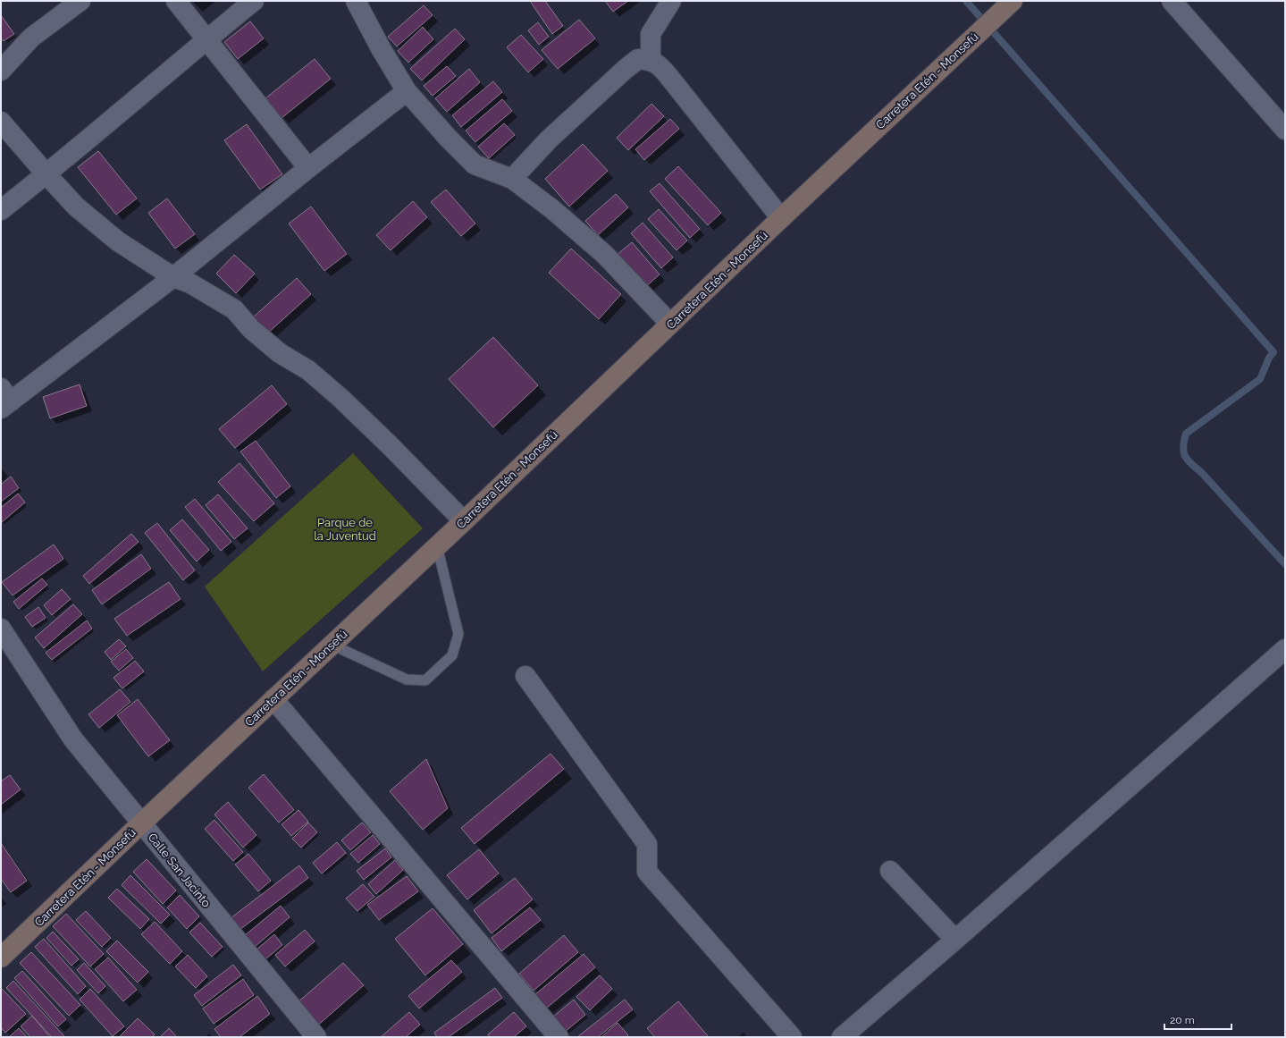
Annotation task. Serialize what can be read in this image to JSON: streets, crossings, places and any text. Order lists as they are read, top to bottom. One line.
{"streets":{"main road":["Carretera Etén - Monsefú"],"street":["Calle San Jacinto"]},"crossings":[["Carretera Etén - Monsefú","Calle San Jacinto"]],"parks":["Parque de la Juventud"],"scale_bar":"20 m"}
